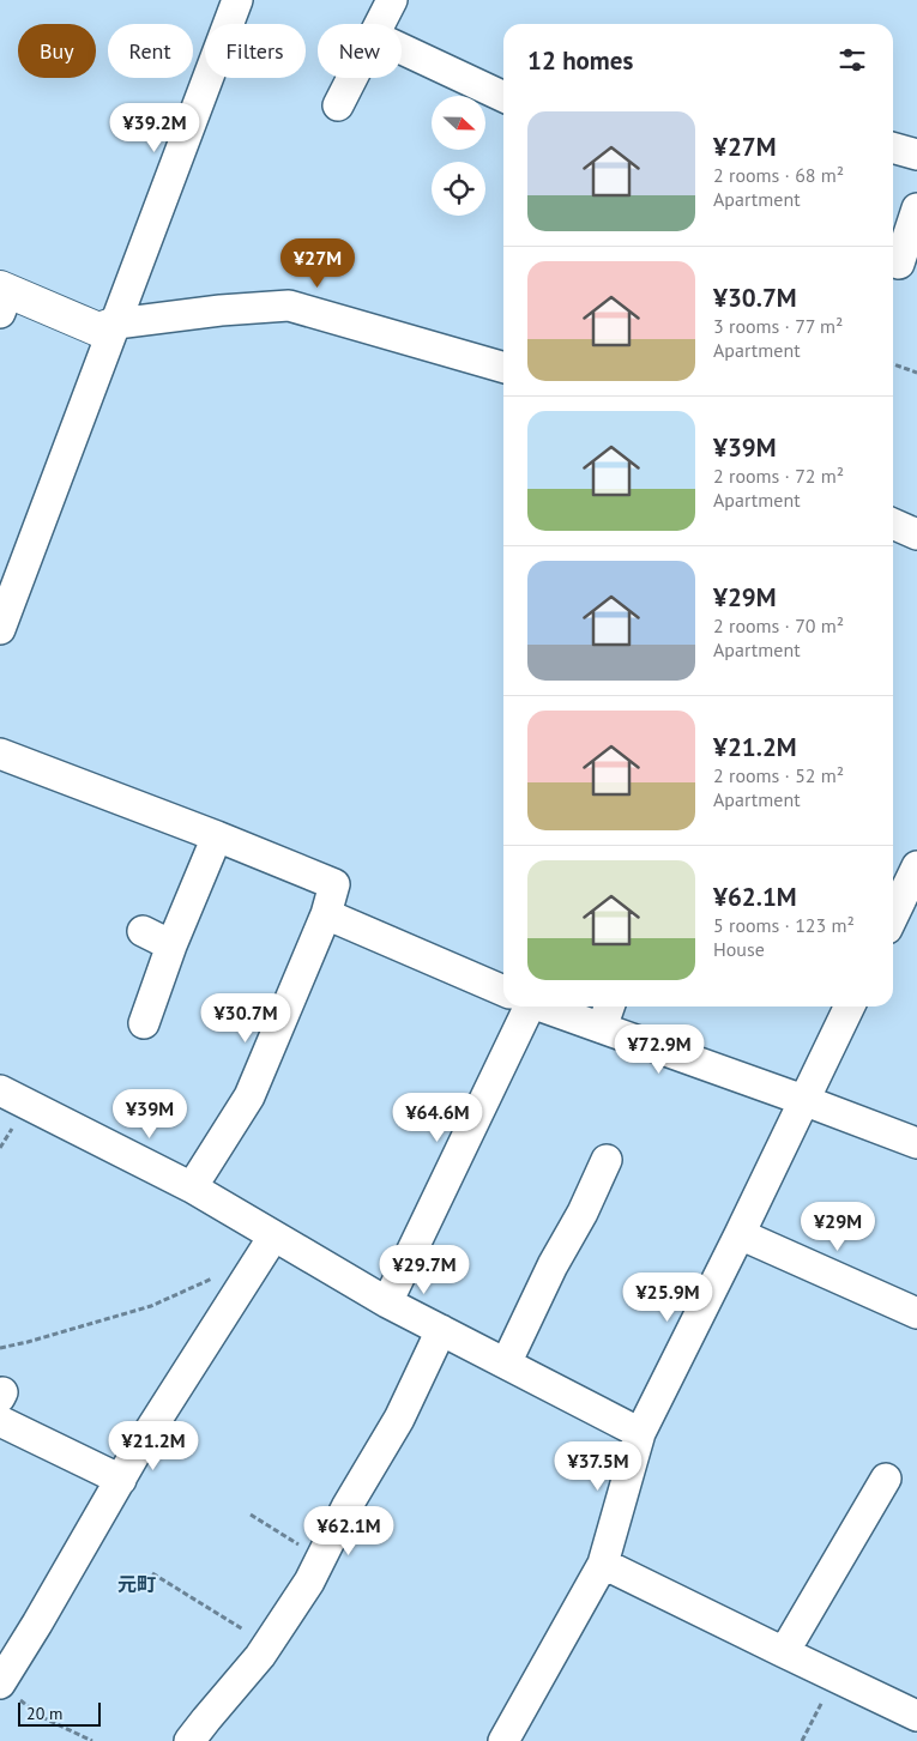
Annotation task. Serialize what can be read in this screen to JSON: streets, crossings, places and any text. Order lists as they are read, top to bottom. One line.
{"districts":["元町"],"scale_bar":"20 m","north":"right","page":{"chip":["Buy","Rent","Filters","New"],"heading":"12 homes","list":[{"name":"¥27M","note":"2 rooms · 68 m² · Apartment"},{"name":"¥30.7M","note":"3 rooms · 77 m² · Apartment"},{"name":"¥39M","note":"2 rooms · 72 m² · Apartment"},{"name":"¥29M","note":"2 rooms · 70 m² · Apartment"},{"name":"¥21.2M","note":"2 rooms · 52 m² · Apartment"},{"name":"¥62.1M","note":"5 rooms · 123 m² · House"}],"price":["¥39.2M","¥27M","¥30.7M","¥72.9M","¥39M","¥64.6M","¥29M","¥29.7M","¥25.9M","¥21.2M","¥37.5M","¥62.1M"],"scale":"20 m"}}
